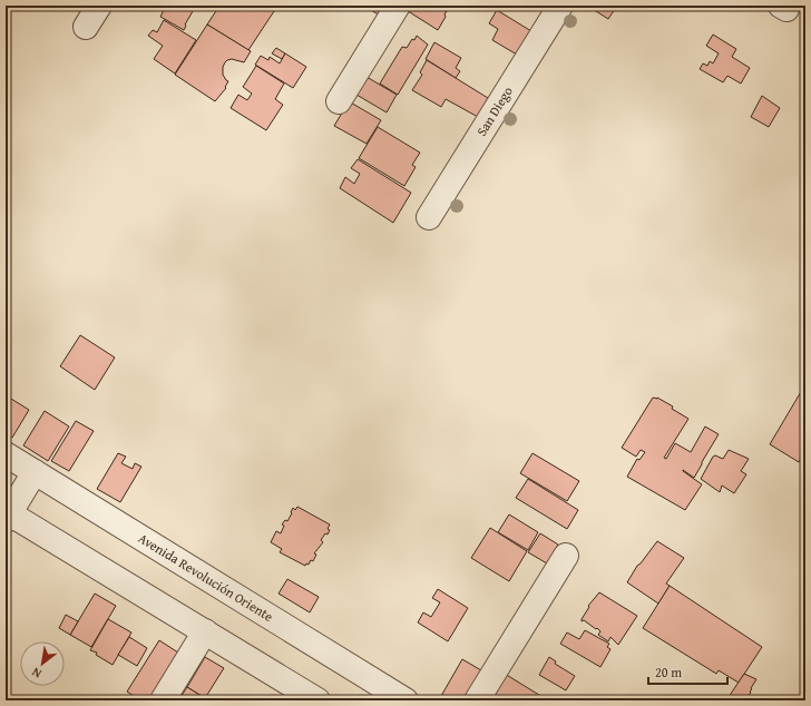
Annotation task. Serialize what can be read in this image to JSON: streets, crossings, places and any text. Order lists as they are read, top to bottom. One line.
{"streets":{"street":["San Diego","Avenida Revolución Oriente"]},"scale_bar":"20 m","north":"bottom left"}
